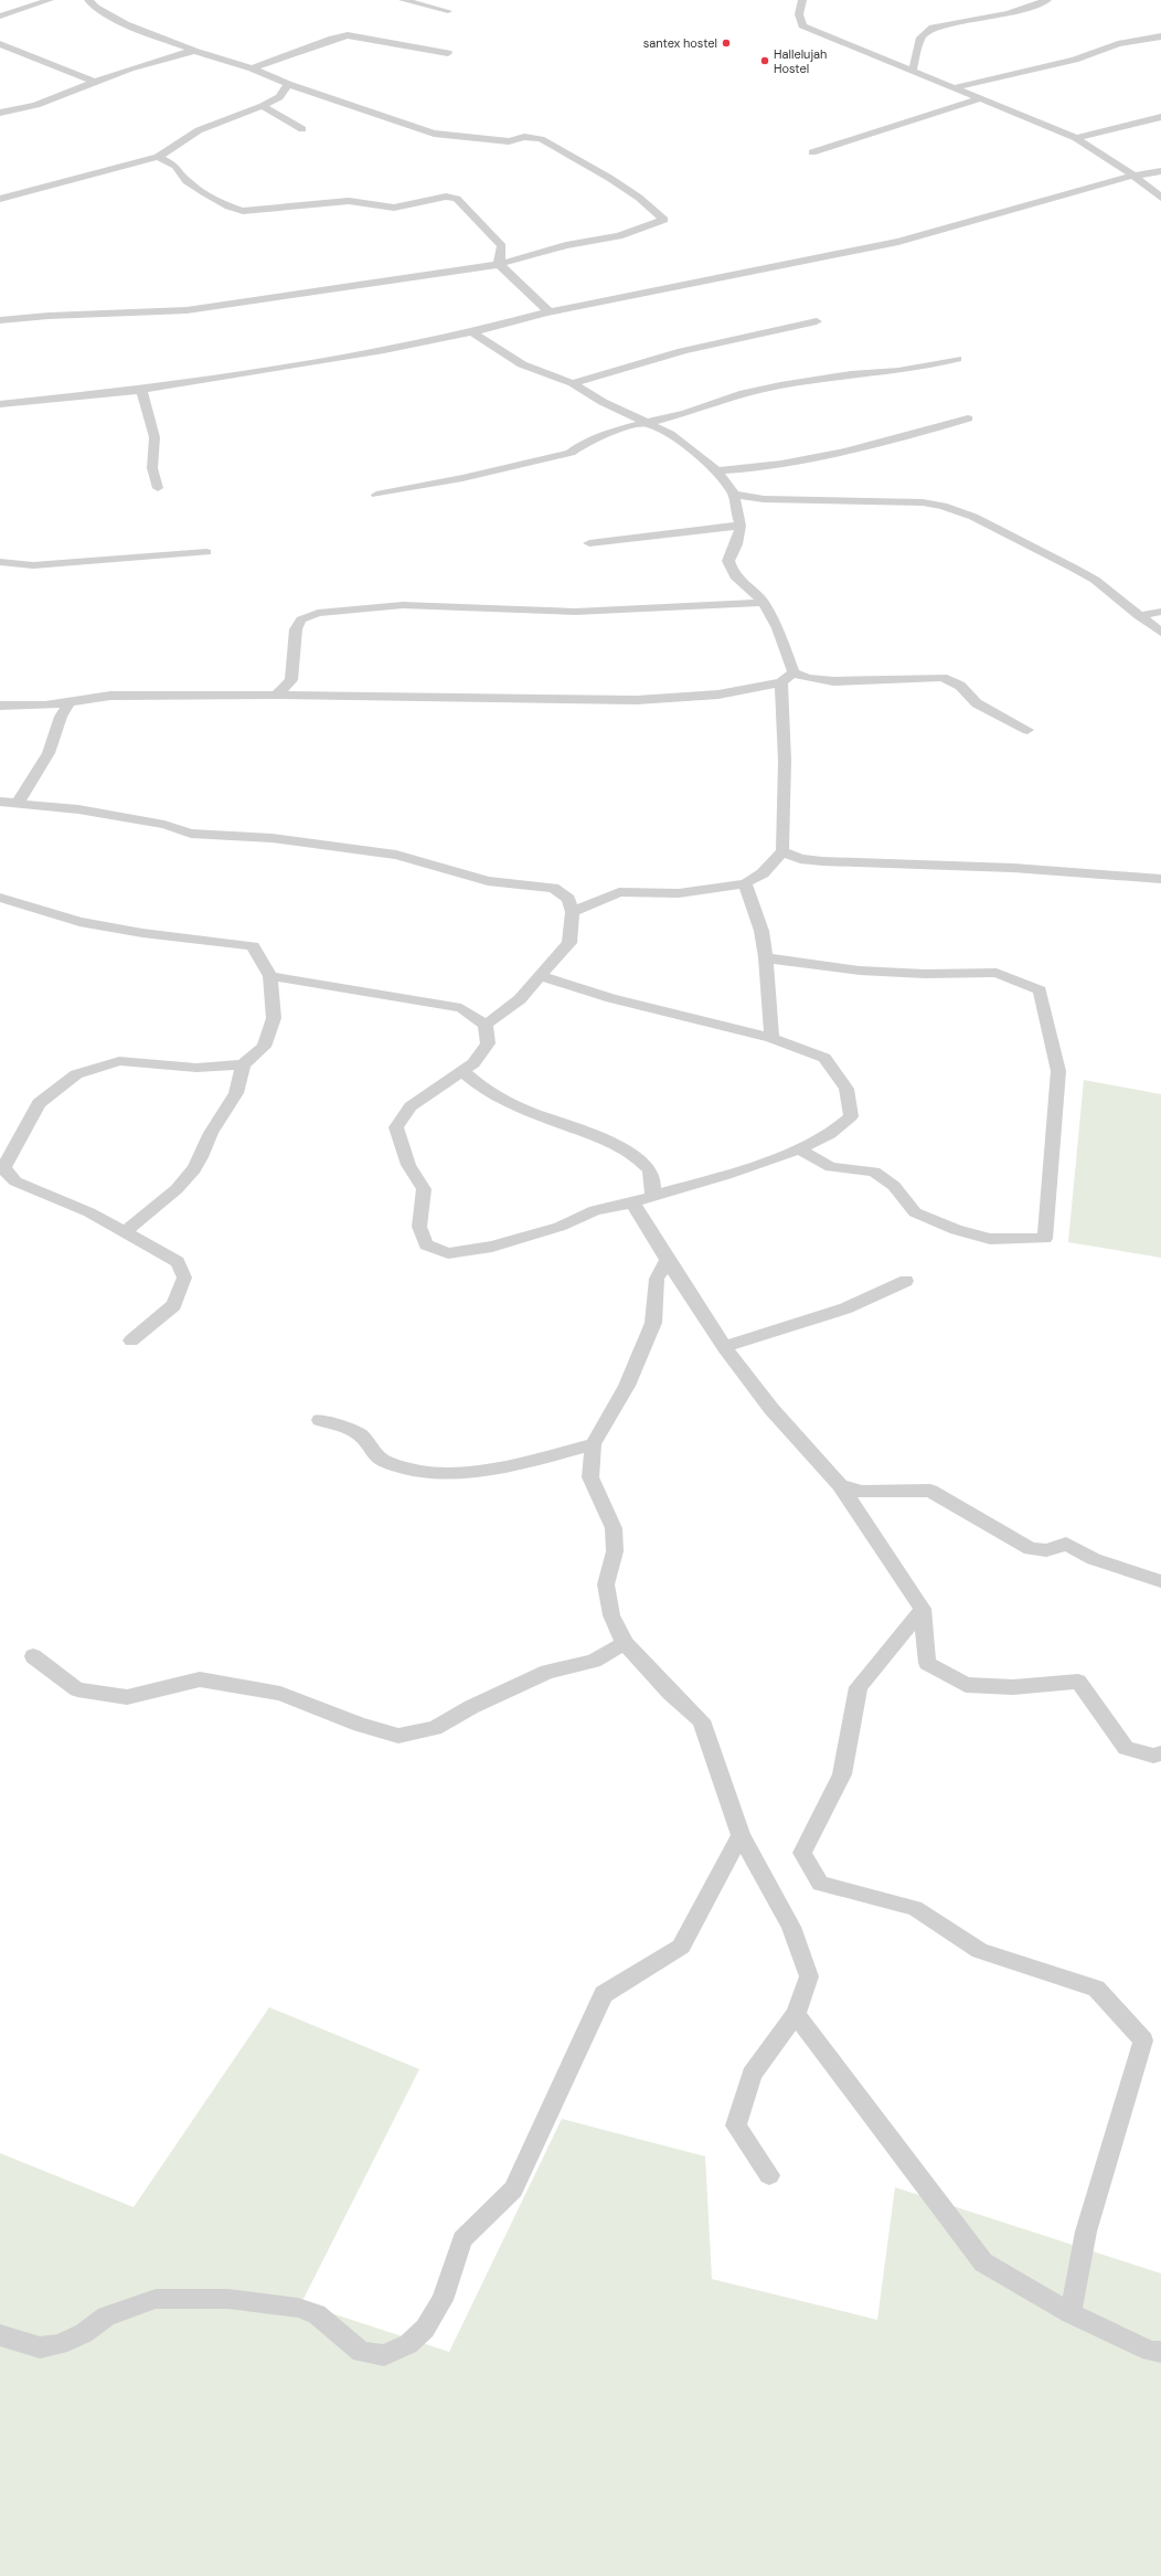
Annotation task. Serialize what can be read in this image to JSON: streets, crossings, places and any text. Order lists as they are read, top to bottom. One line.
{"places":["santex hostel","Hallelujah Hostel"]}
